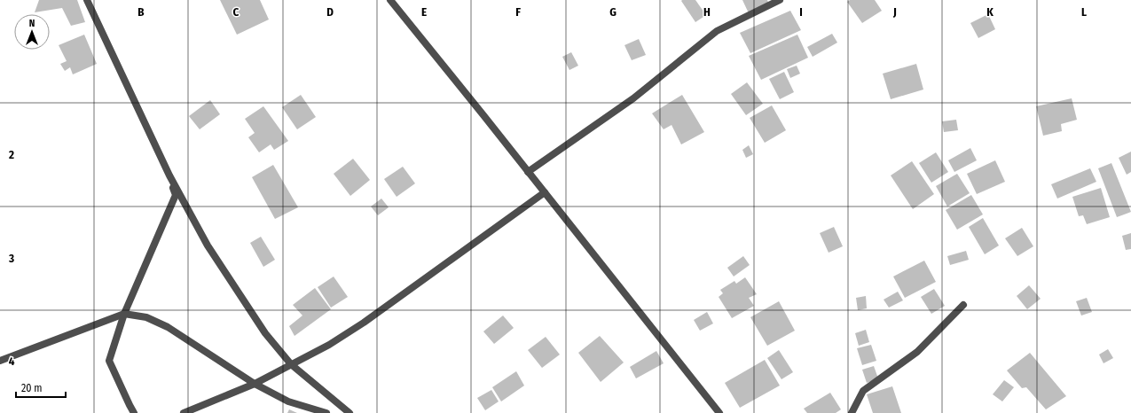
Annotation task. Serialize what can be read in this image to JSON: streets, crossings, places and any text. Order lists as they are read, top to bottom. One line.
{"scale_bar":"20 m","north":"top","grid":{"columns":["B","C","D","E","F","G","H","I","J","K","L"],"rows":["2","3","4"]}}
